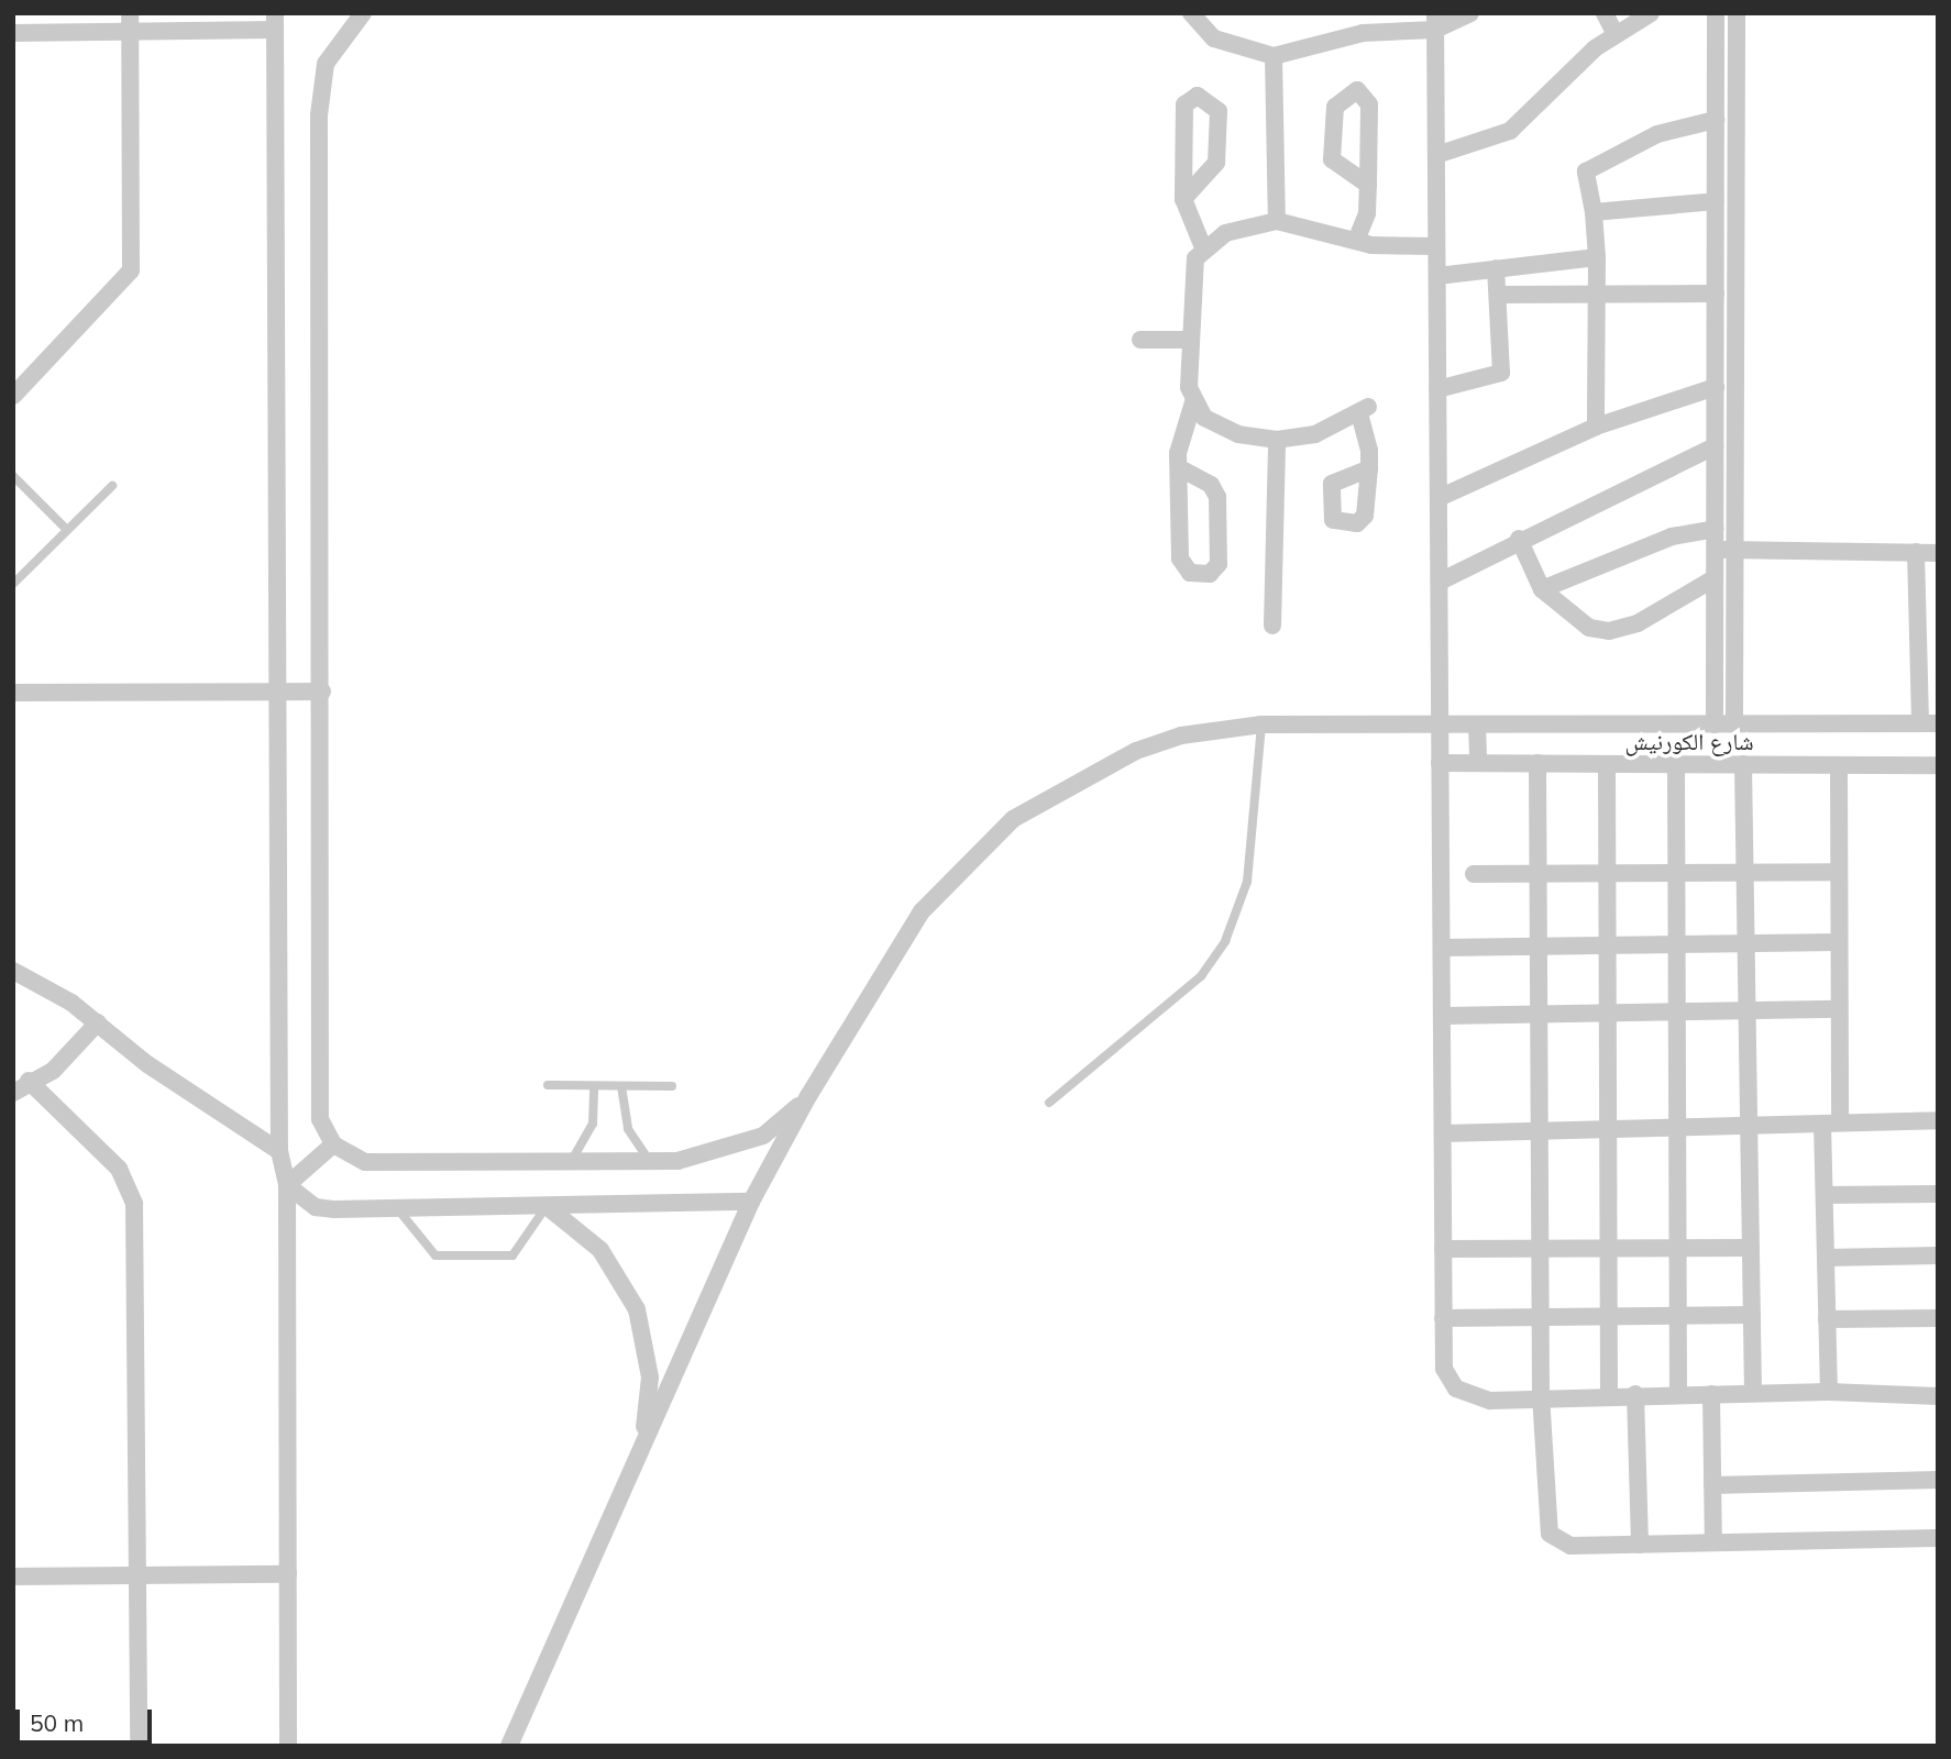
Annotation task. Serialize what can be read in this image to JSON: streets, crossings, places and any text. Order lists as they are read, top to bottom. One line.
{"streets":{"street":["شارع الكورنيش"]},"scale_bar":"50 m"}
